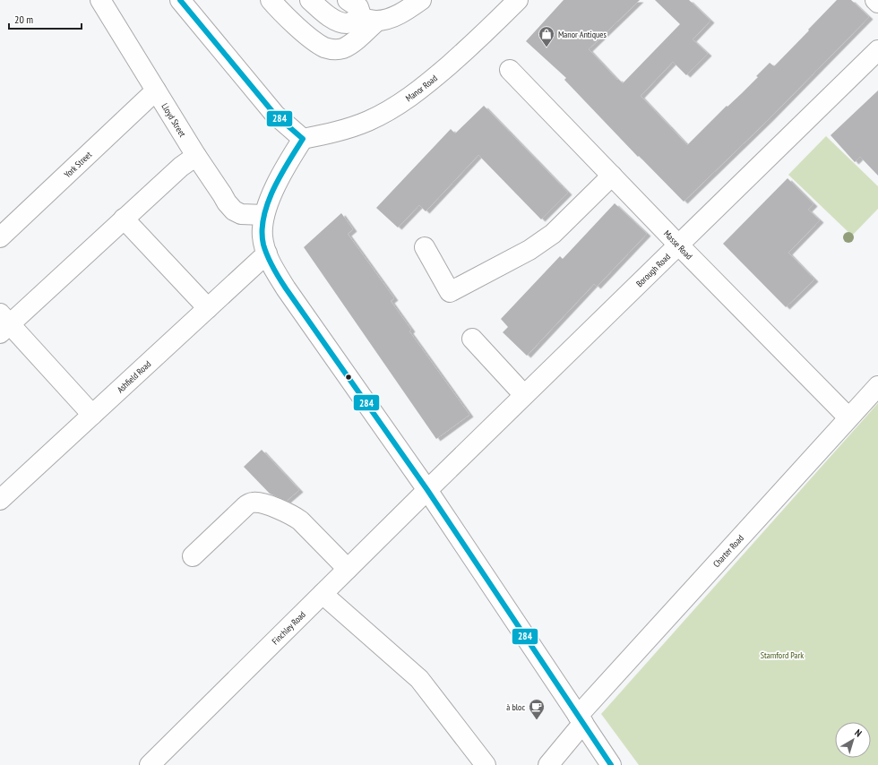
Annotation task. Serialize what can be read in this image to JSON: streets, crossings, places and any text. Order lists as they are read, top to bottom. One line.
{"streets":{"street":["Manor Road","Lloyd Street","York Street","Masse Road","Borough Road","Ashfield Road","Charter Road","Finchley Road"]},"crossings":[["Lloyd Street","York Street"],["Masse Road","Borough Road"],["Masse Road","Charter Road"],["Borough Road","Finchley Road"]],"parks":["Stamford Park"],"places":{"shop":["Manor Antiques"],"cafe":["à bloc"]},"lines":["transit line 284"],"scale_bar":"20 m","north":"top right"}
